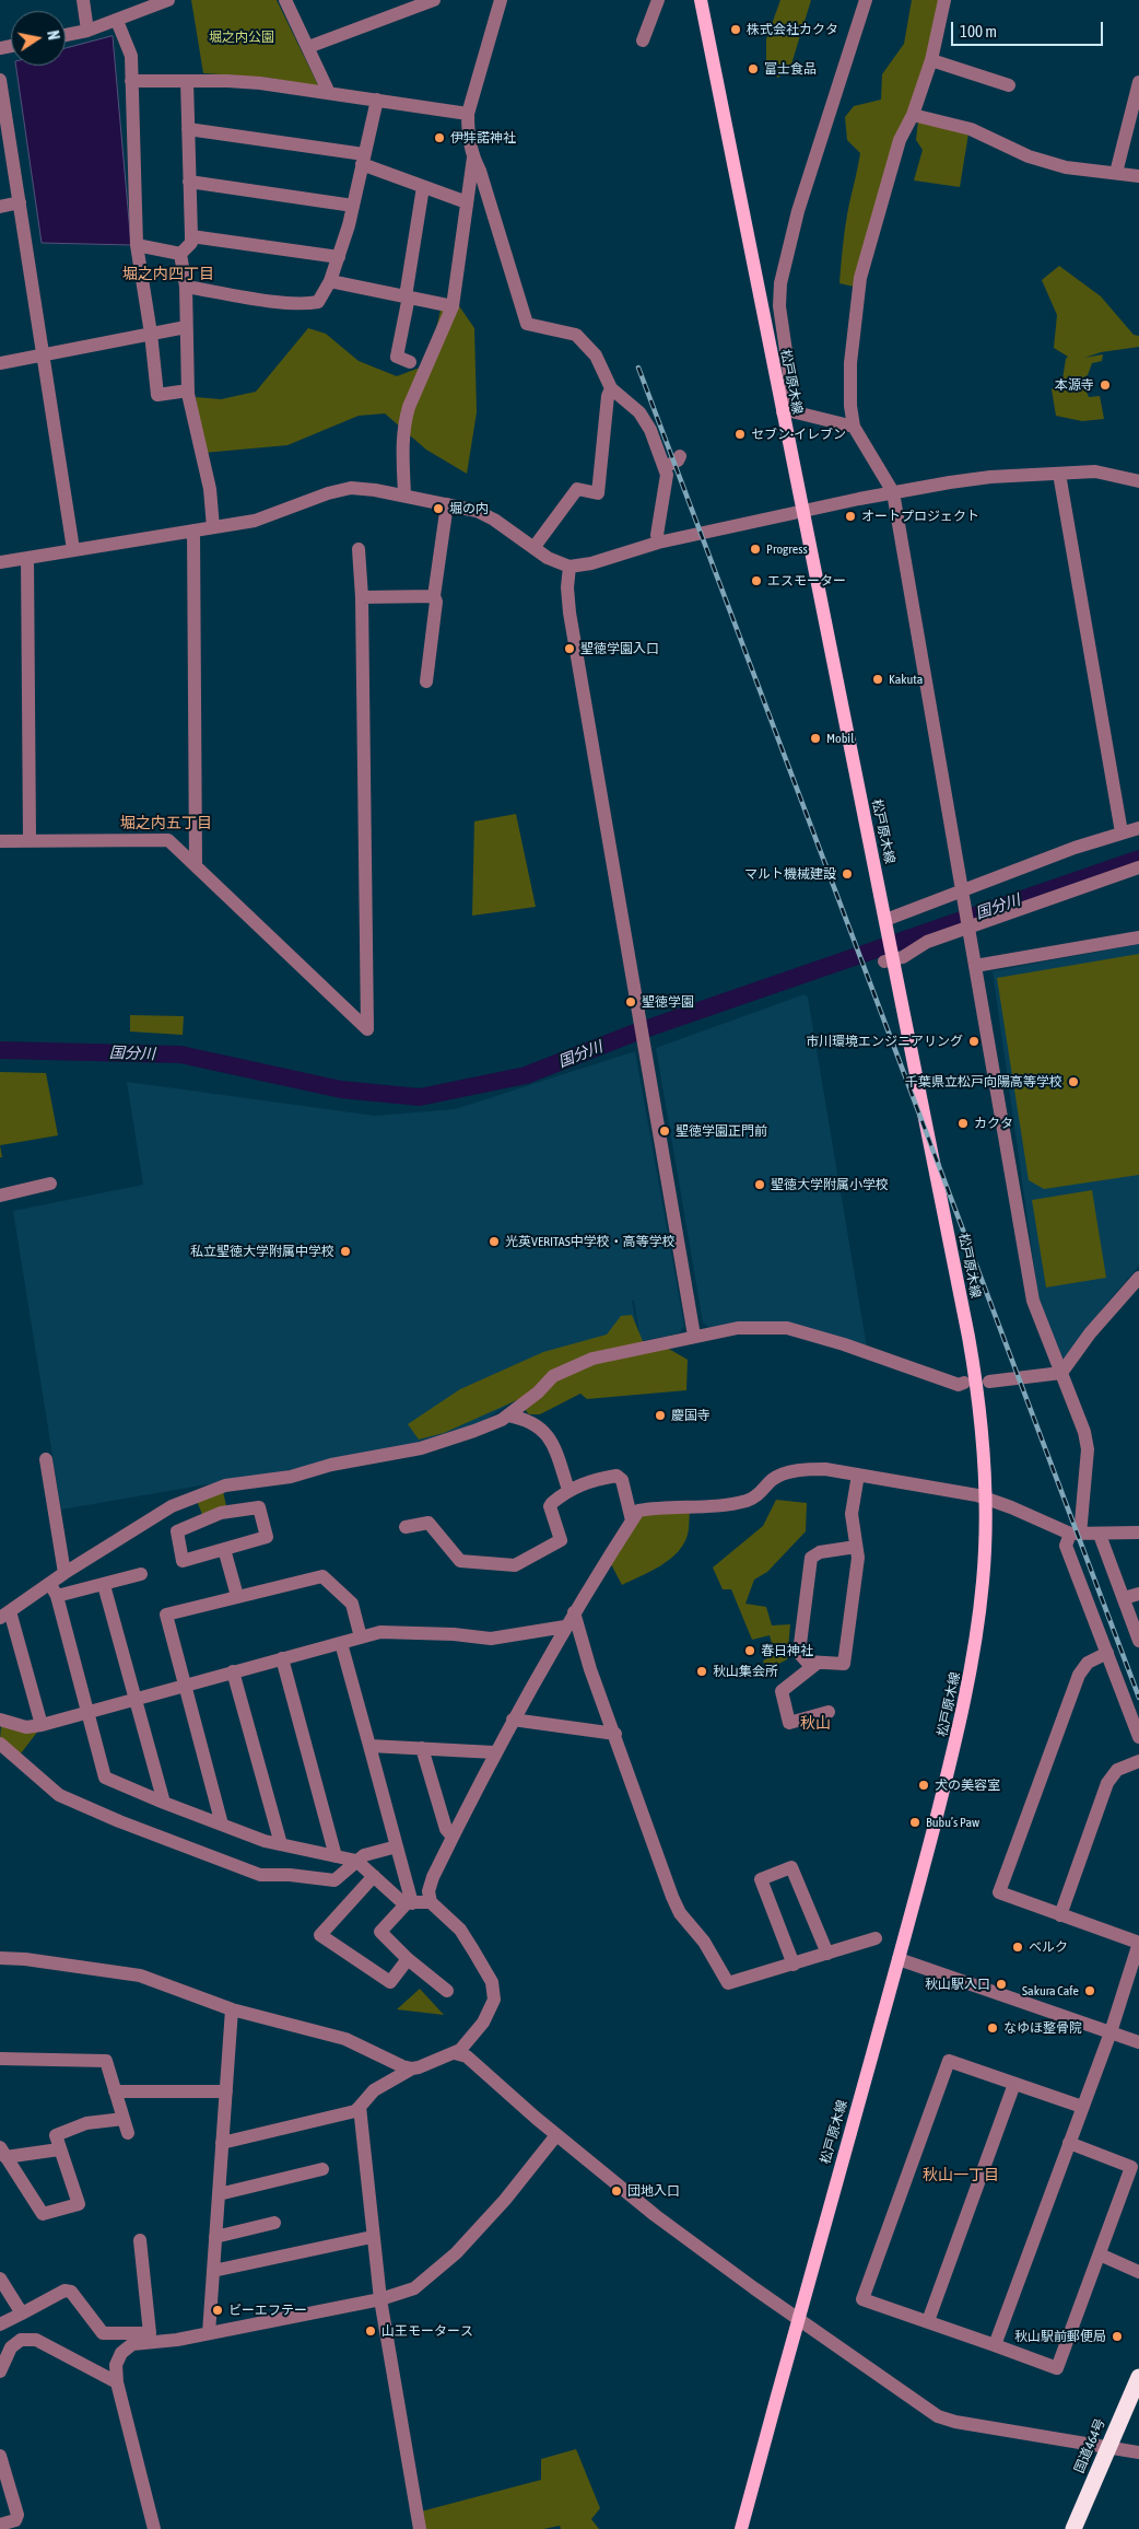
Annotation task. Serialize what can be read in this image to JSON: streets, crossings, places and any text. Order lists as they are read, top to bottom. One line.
{"streets":{"highway":["国道464号"],"main road":["松戸原木線"]},"districts":["堀之内四丁目","堀之内五丁目","秋山","秋山一丁目"],"water":["国分川"],"parks":["堀之内公園"],"places":["株式会社カクタ","富士食品","伊弉諾神社","本源寺","セブン-イレブン","堀の内","オートプロジェクト","Progress","エスモーター","聖徳学園入口","Kakuta","Mobil","マルト機械建設","聖徳学園","市川環境エンジニアリング","千葉県立松戸向陽高等学校","カクタ","聖徳学園正門前","聖徳大学附属小学校","光英VERITAS中学校・高等学校","私立聖徳大学附属中学校","慶国寺","春日神社","秋山集会所","犬の美容室","Bubu’s Paw","ベルク","秋山駅入口","Sakura Cafe","なゆほ整骨院","団地入口","ビーエフテー","山王モータース","秋山駅前郵便局"],"scale_bar":"100 m","north":"right"}
